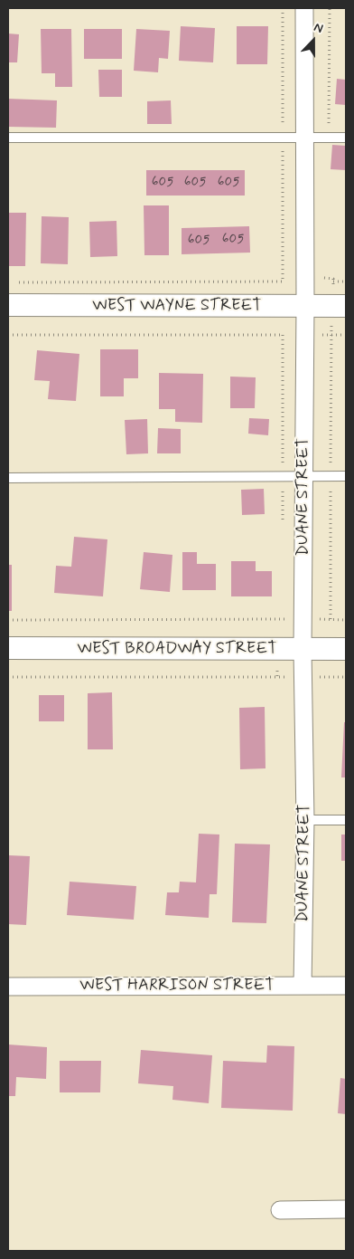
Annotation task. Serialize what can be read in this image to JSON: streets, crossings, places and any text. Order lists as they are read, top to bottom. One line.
{"streets":{"street":["WEST WAYNE STREET","DUANE STREET","WEST BROADWAY STREET","WEST HARRISON STREET"]},"crossings":[["WEST WAYNE STREET","DUANE STREET"],["DUANE STREET","WEST BROADWAY STREET"],["DUANE STREET","WEST HARRISON STREET"]],"house_numbers":["605","605","605","605","605"],"north":"top"}
